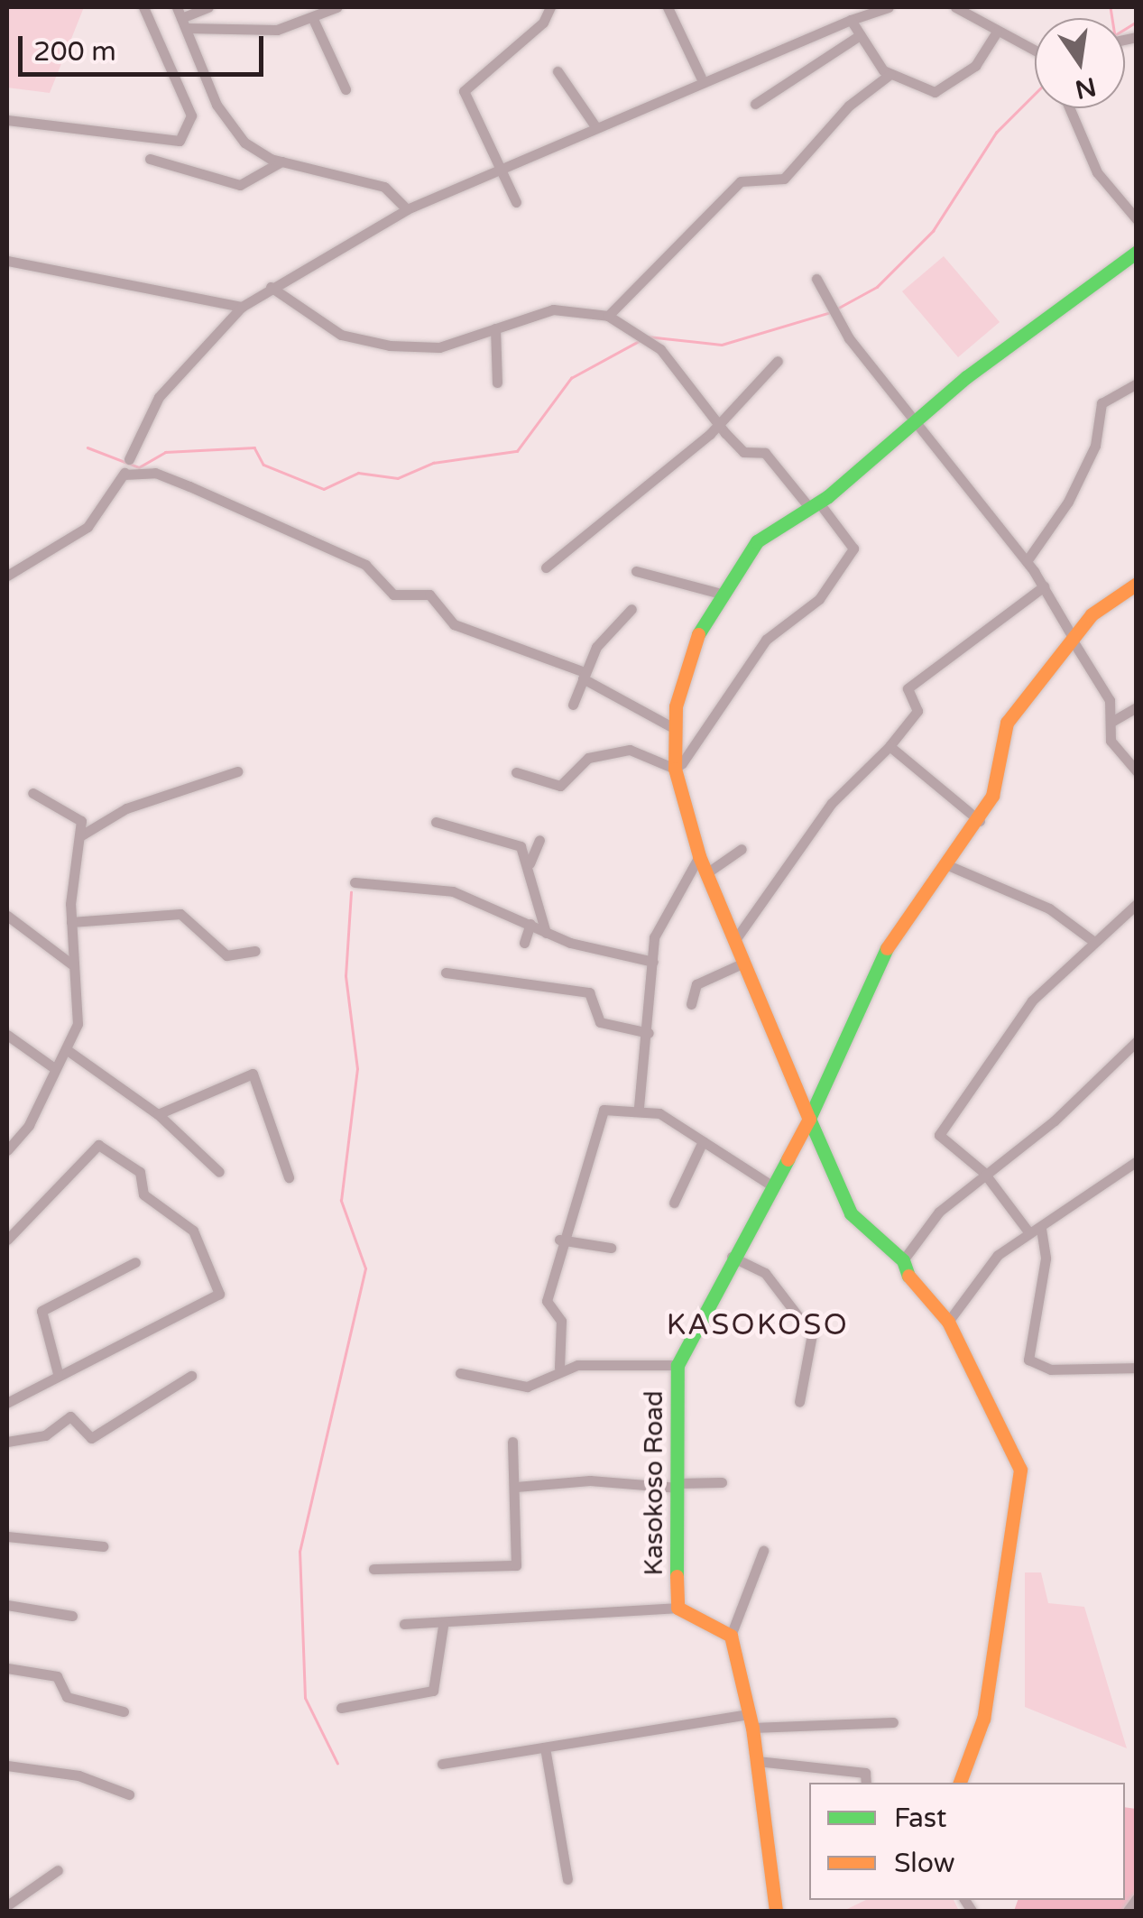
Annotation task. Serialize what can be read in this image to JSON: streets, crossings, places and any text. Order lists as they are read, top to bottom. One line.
{"streets":{"street":["Kasokoso Road"]},"districts":["KASOKOSO"],"legend":["Fast","Slow"],"scale_bar":"200 m","north":"bottom"}
